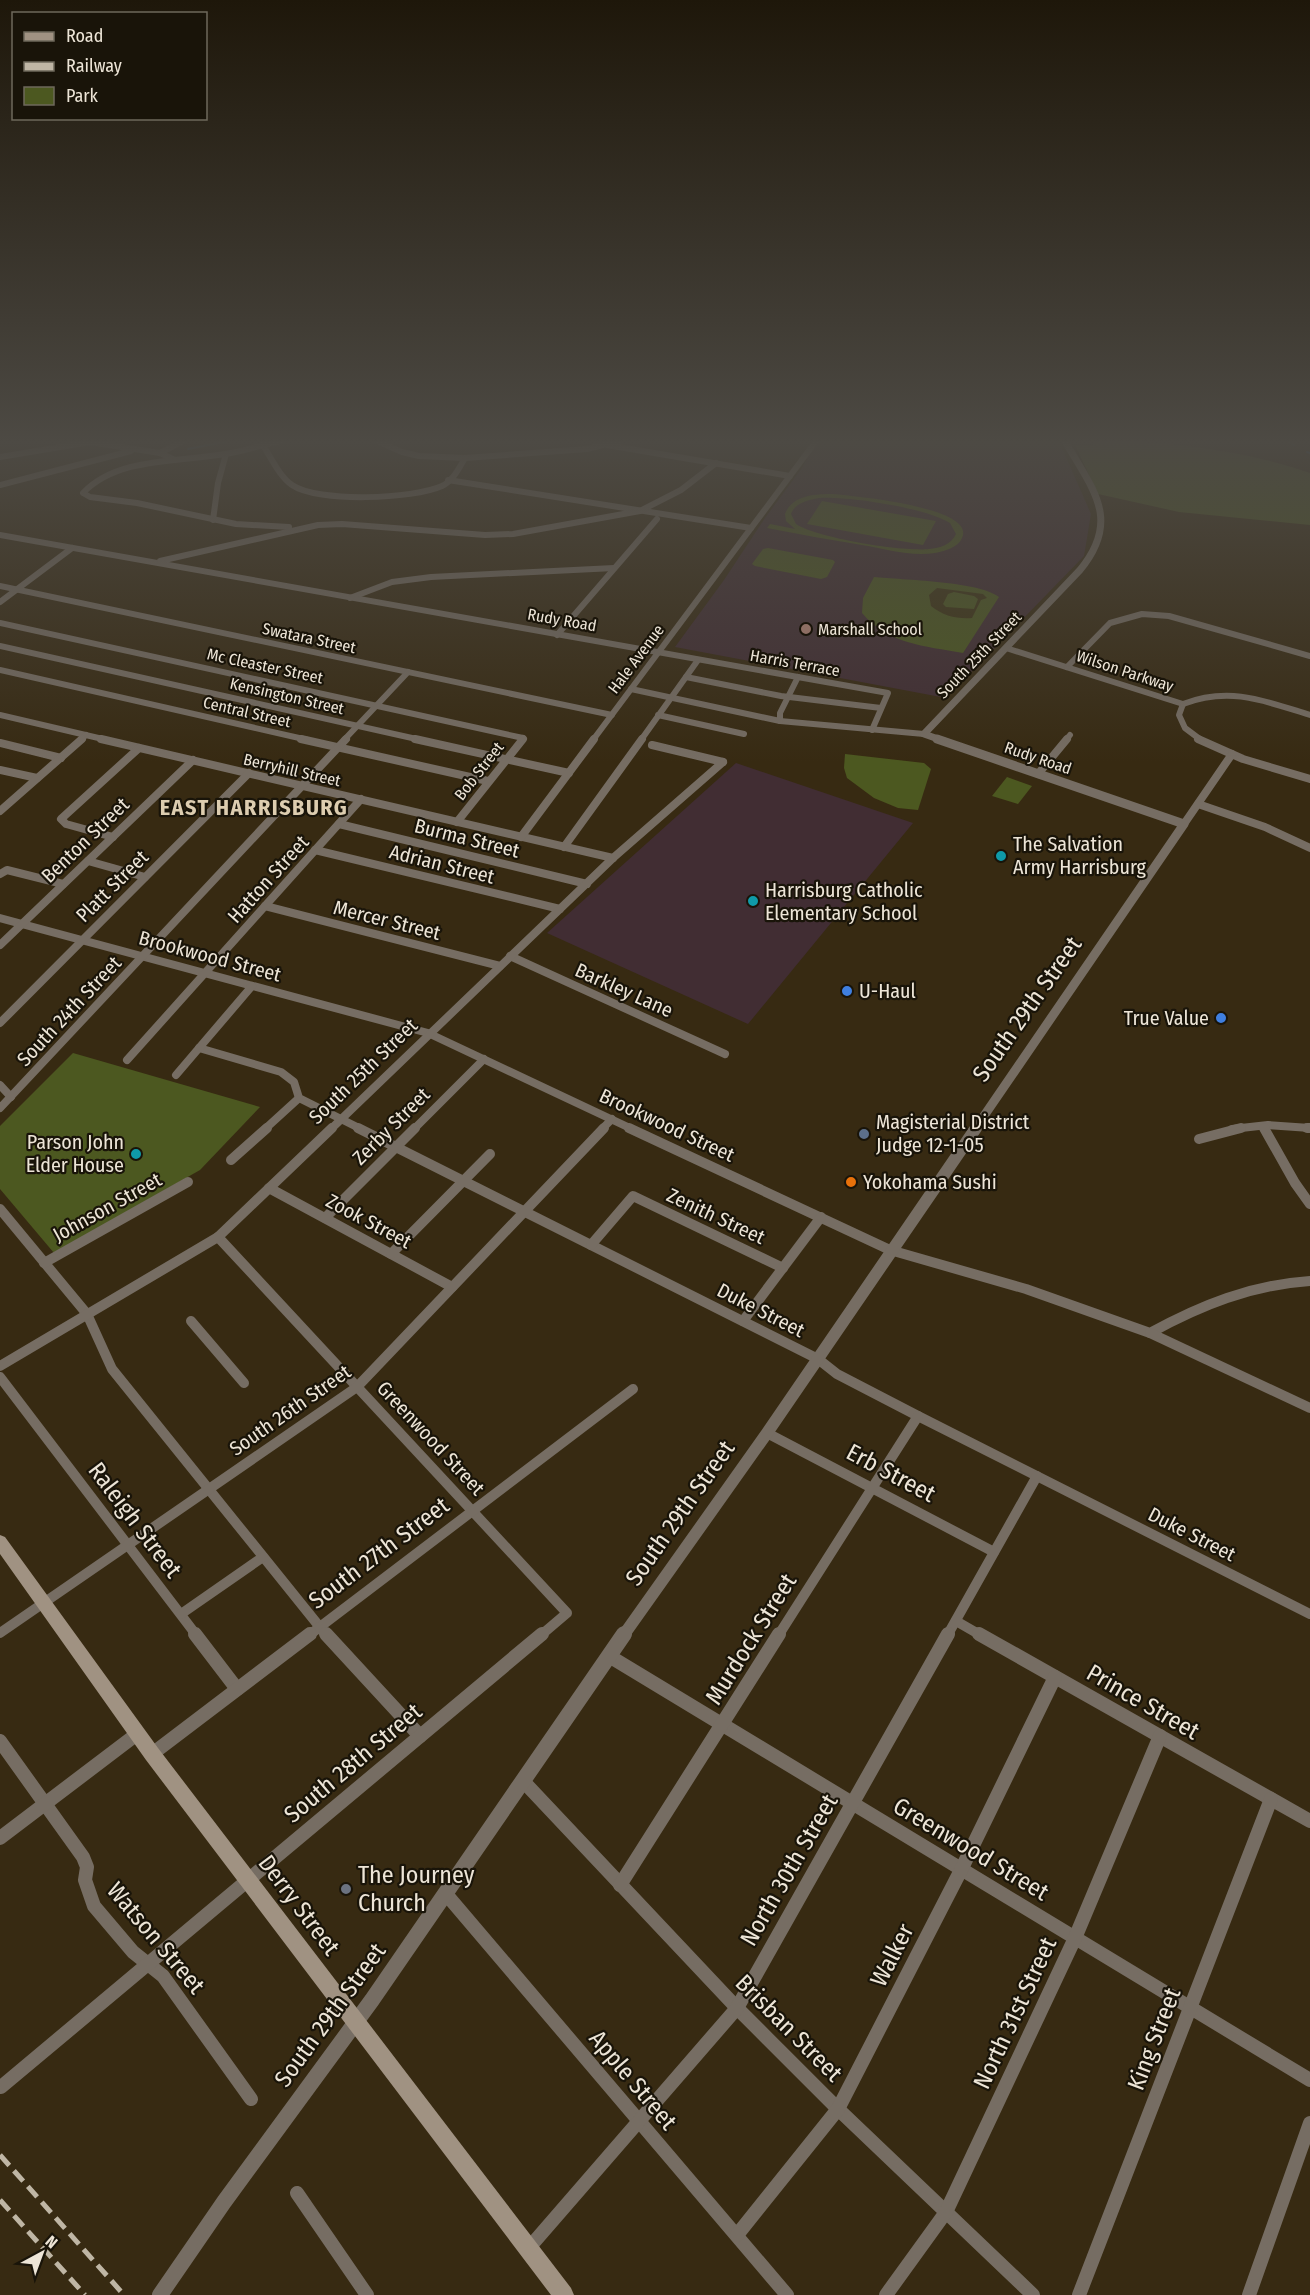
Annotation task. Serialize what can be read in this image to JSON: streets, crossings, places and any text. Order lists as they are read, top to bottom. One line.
{"streets":{"main road":["Derry Street"],"street":["Rudy Road","Swatara Street","South 25th Street","Hale Avenue","Harris Terrace","Mc Cleaster Street","Wilson Parkway","Kensington Street","Central Street","Berryhill Street","Bob Street","Burma Street","Benton Street","Adrian Street","Hatton Street","Platt Street","Mercer Street","Brookwood Street","Barkley Lane","South 29th Street","South 24th Street","Zerby Street","Johnson Street","Zenith Street","Zook Street","Duke Street","South 26th Street","Greenwood Street","Erb Street","Raleigh Street","South 27th Street","Murdock Street","Prince Street","South 28th Street","North 30th Street","Watson Street","Walker","North 31st Street","Brisban Street","King Street","Apple Street"]},"crossings":[["Rudy Road","South 25th Street"],["Rudy Road","Hale Avenue"],["Rudy Road","Harris Terrace"],["Rudy Road","South 29th Street"],["Swatara Street","Hale Avenue"],["Swatara Street","South 24th Street"],["South 25th Street","Wilson Parkway"],["South 25th Street","Berryhill Street"],["South 25th Street","Burma Street"],["South 25th Street","Adrian Street"],["South 25th Street","Mercer Street"],["South 25th Street","Brookwood Street"],["South 25th Street","Barkley Lane"],["South 25th Street","Zook Street"],["South 25th Street","Duke Street"],["South 25th Street","Greenwood Street"],["Hale Avenue","Harris Terrace"],["Hale Avenue","Kensington Street"],["Hale Avenue","Berryhill Street"],["Mc Cleaster Street","Bob Street"],["Mc Cleaster Street","South 24th Street"],["Wilson Parkway","South 29th Street"],["Kensington Street","Bob Street"],["Kensington Street","South 24th Street"],["Central Street","Bob Street"],["Central Street","South 24th Street"],["Berryhill Street","Bob Street"],["Berryhill Street","Benton Street"],["Berryhill Street","Hatton Street"],["Berryhill Street","Platt Street"],["Berryhill Street","South 24th Street"],["Burma Street","Hatton Street"],["Benton Street","Brookwood Street"],["Adrian Street","Hatton Street"],["Hatton Street","Mercer Street"],["Hatton Street","Brookwood Street"],["Platt Street","Brookwood Street"],["Brookwood Street","South 29th Street"],["Brookwood Street","South 24th Street"],["Brookwood Street","Zerby Street"],["Brookwood Street","South 26th Street"],["South 29th Street","Duke Street"],["South 29th Street","Greenwood Street"],["South 29th Street","Erb Street"],["South 29th Street","Derry Street"],["South 29th Street","Brisban Street"],["South 29th Street","Apple Street"],["Zerby Street","Zook Street"],["Zerby Street","Duke Street"],["Zenith Street","Duke Street"],["Zook Street","South 26th Street"],["Duke Street","South 26th Street"],["Duke Street","Murdock Street"],["Duke Street","North 30th Street"],["South 26th Street","Greenwood Street"],["South 26th Street","Raleigh Street"],["South 26th Street","Derry Street"],["Greenwood Street","South 27th Street"],["Greenwood Street","Murdock Street"],["Greenwood Street","South 28th Street"],["Greenwood Street","North 30th Street"],["Greenwood Street","Walker"],["Greenwood Street","North 31st Street"],["Greenwood Street","King Street"],["Erb Street","Murdock Street"],["Erb Street","North 30th Street"],["Raleigh Street","South 27th Street"],["South 27th Street","Derry Street"],["Murdock Street","Brisban Street"],["Prince Street","North 30th Street"],["Prince Street","Walker"],["Prince Street","North 31st Street"],["Prince Street","King Street"],["South 28th Street","Derry Street"],["South 28th Street","Watson Street"],["North 30th Street","Derry Street"],["North 30th Street","Brisban Street"],["North 30th Street","Apple Street"],["Walker","Brisban Street"],["Walker","Apple Street"],["North 31st Street","Brisban Street"]],"districts":["EAST HARRISBURG"],"places":["Marshall School","The Salvation Army Harrisburg","Harrisburg Catholic Elementary School","U-Haul","True Value","Magisterial District Judge 12-1-05","Parson John Elder House","Yokohama Sushi","The Journey Church"],"legend":["Road","Railway","Park"],"north":"top right"}
